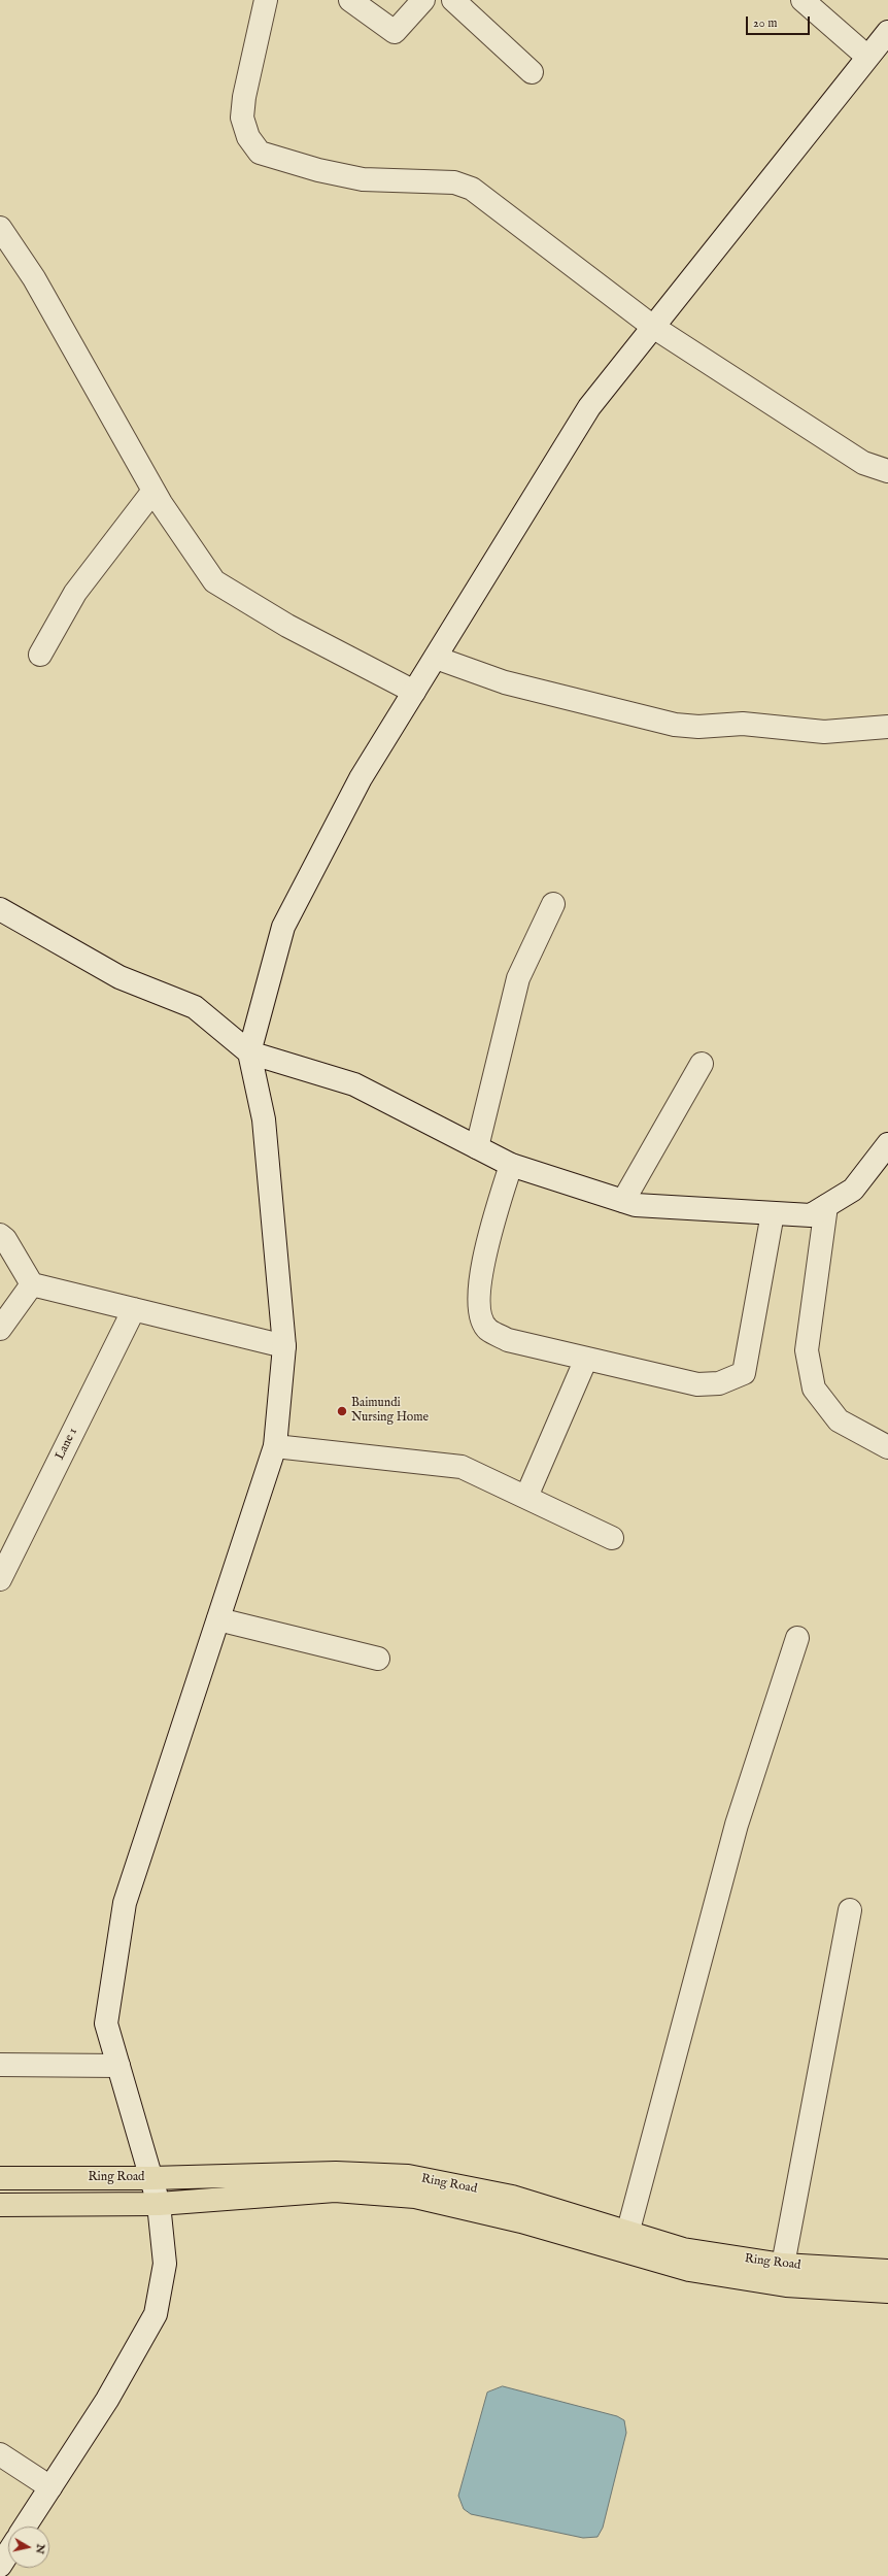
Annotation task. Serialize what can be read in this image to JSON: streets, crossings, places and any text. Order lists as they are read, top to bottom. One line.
{"streets":{"main road":["Ring Road"],"street":["Lane 1"]},"places":["Baimundi Nursing Home"],"scale_bar":"20 m","north":"right"}
